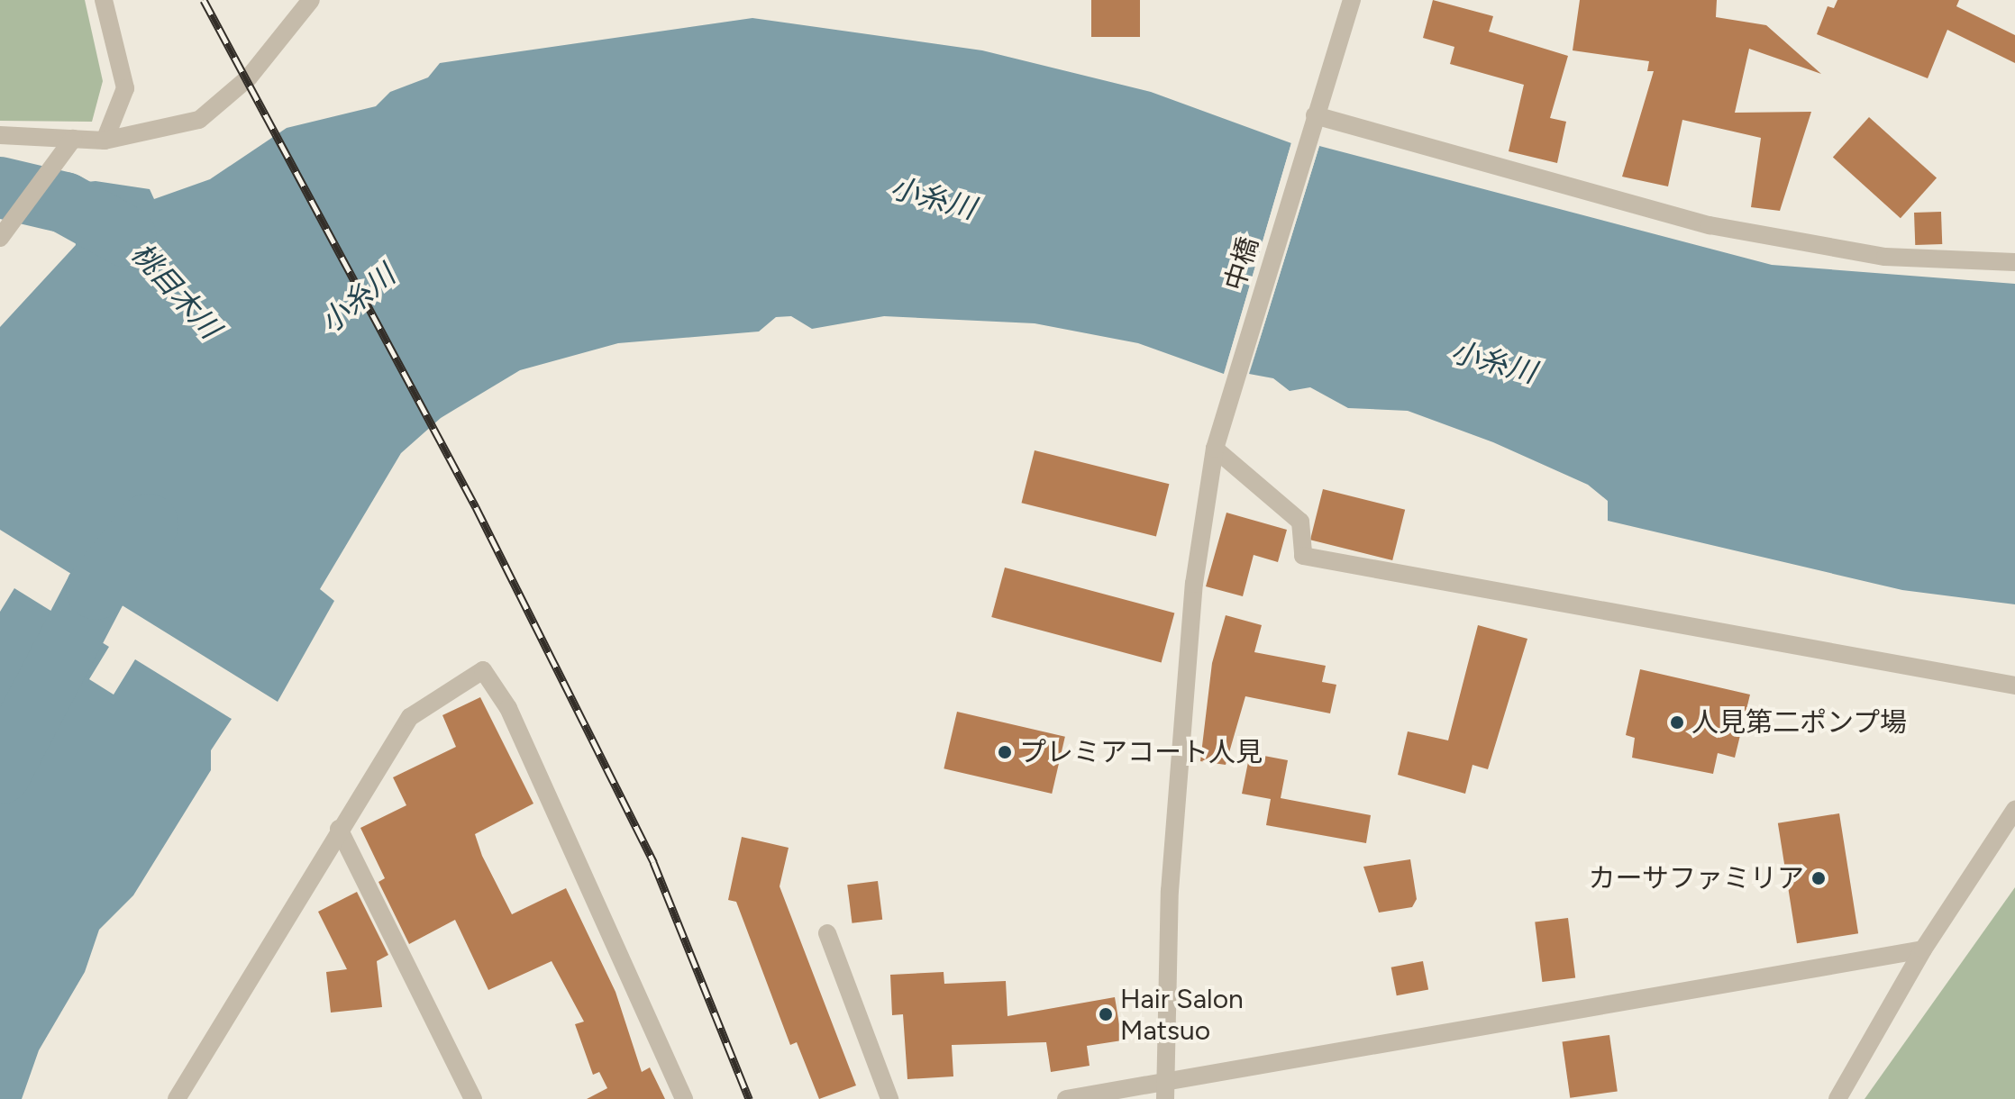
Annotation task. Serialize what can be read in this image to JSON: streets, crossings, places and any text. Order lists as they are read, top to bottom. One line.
{"streets":{"street":["中橋"]},"water":["小糸川","桃目木川"],"places":["人見第二ポンプ場","プレミアコート人見","カーサファミリア","Hair Salon Matsuo"]}
